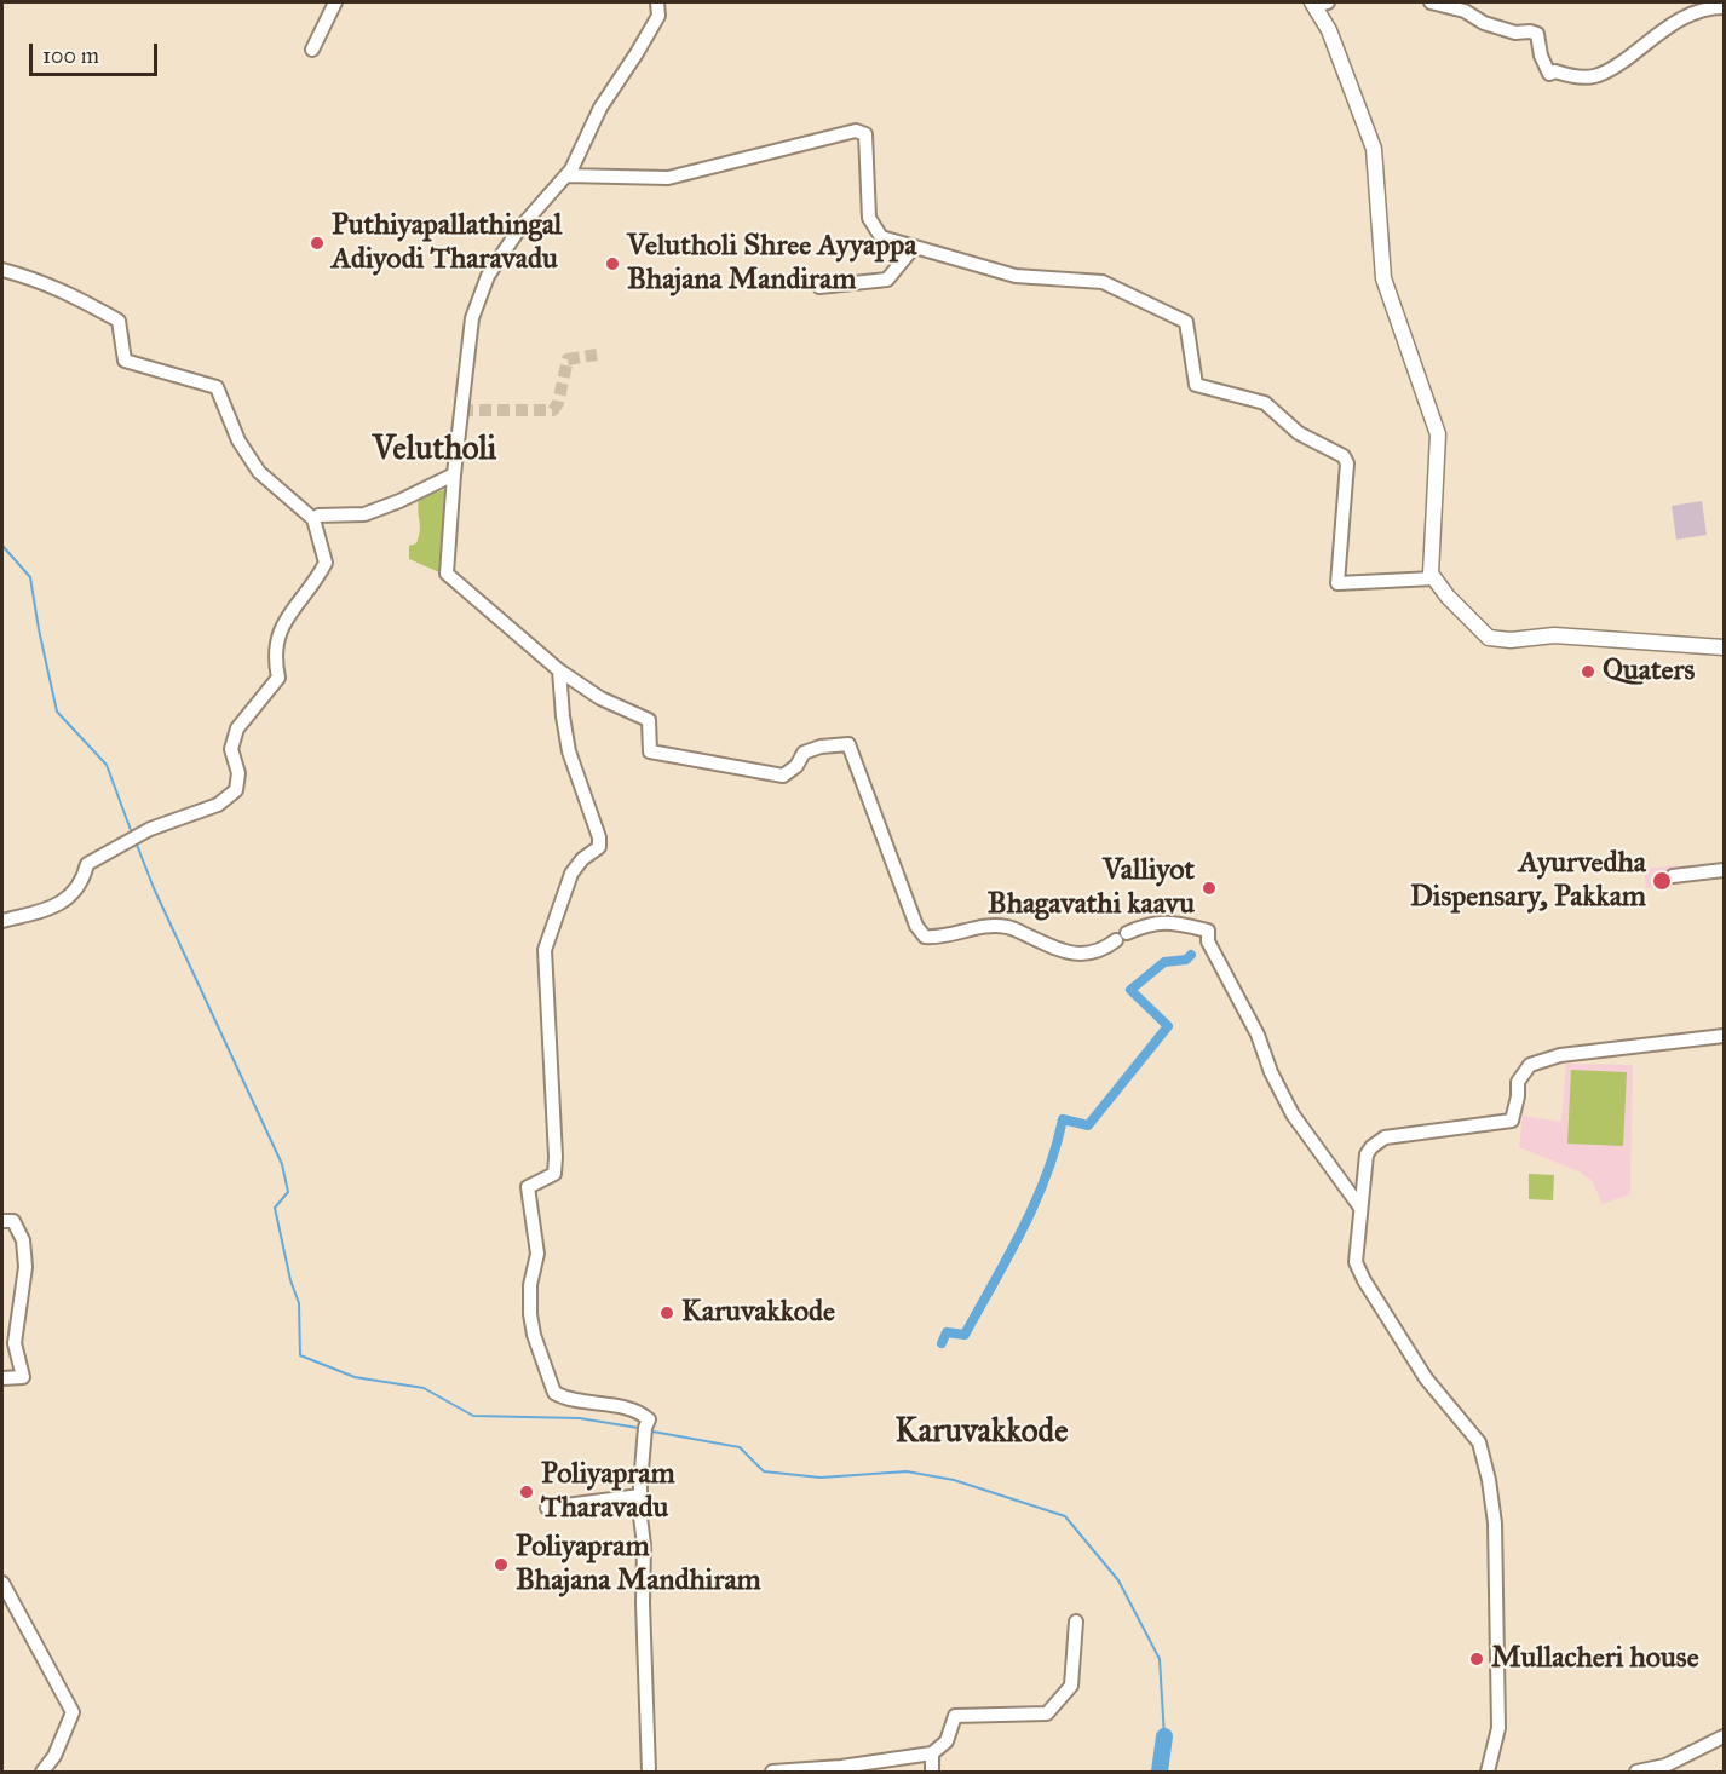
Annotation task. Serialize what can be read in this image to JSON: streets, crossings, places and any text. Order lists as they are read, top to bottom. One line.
{"districts":["Velutholi","Karuvakkode"],"places":["Puthiyapallathingal Adiyodi Tharavadu","Velutholi Shree Ayyappa Bhajana Mandiram","Quaters","Ayurvedha Dispensary, Pakkam","Valliyot Bhagavathi kaavu","Karuvakkode","Poliyapram Tharavadu","Poliyapram Bhajana Mandhiram","Mullacheri house"],"scale_bar":"100 m"}
